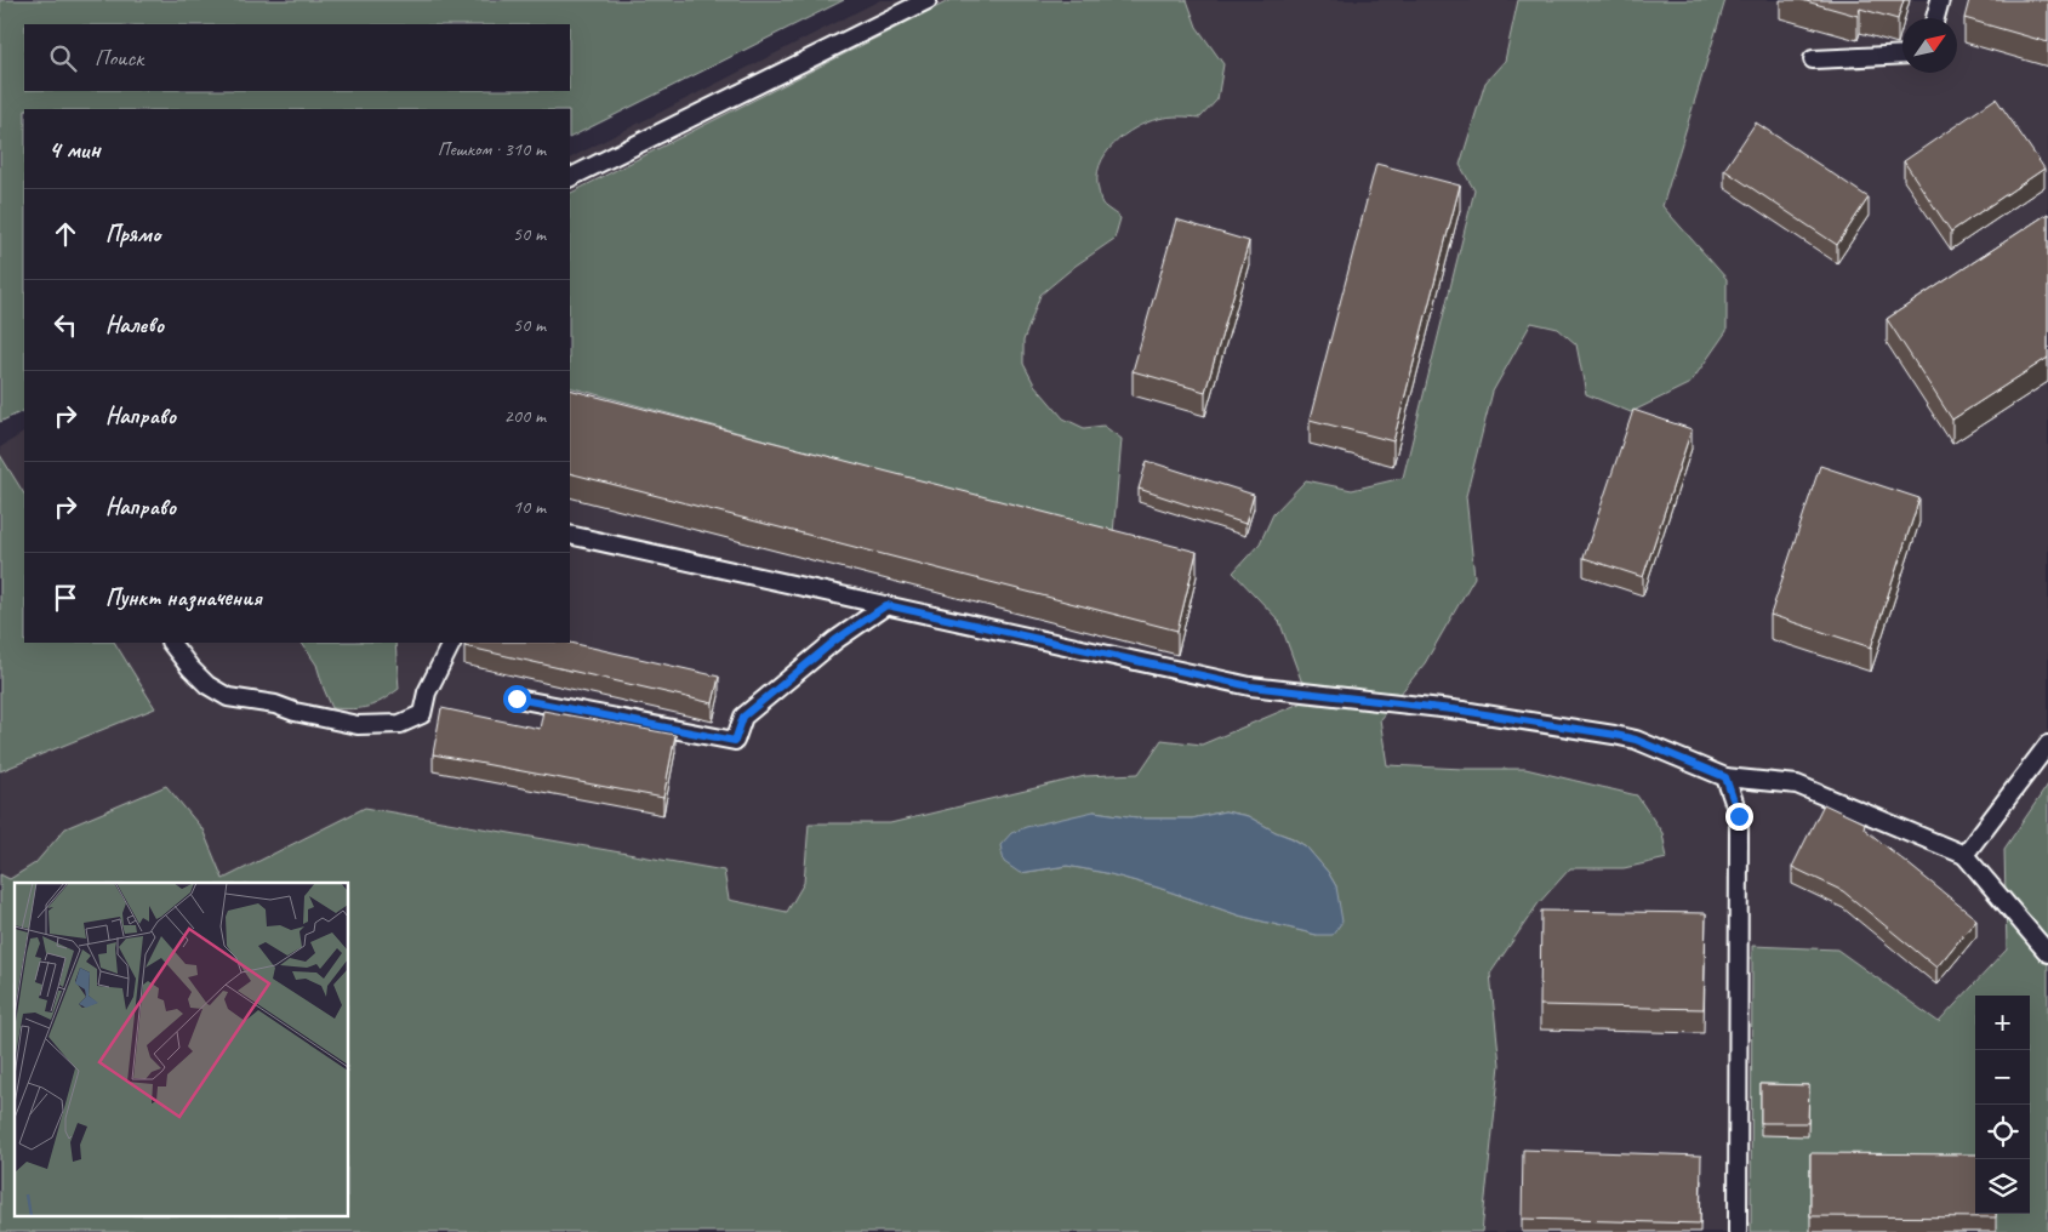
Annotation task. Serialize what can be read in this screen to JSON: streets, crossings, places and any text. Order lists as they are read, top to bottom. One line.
{"north":"top right","page":{"search":"Поиск","heading":["4 мин","Пешком · 310 m"],"list":[["Прямо","50 m"],["Налево","50 m"],["Направо","200 m"],["Направо","10 m"],"Пункт назначения"],"map_buttons":["+","−"]}}
